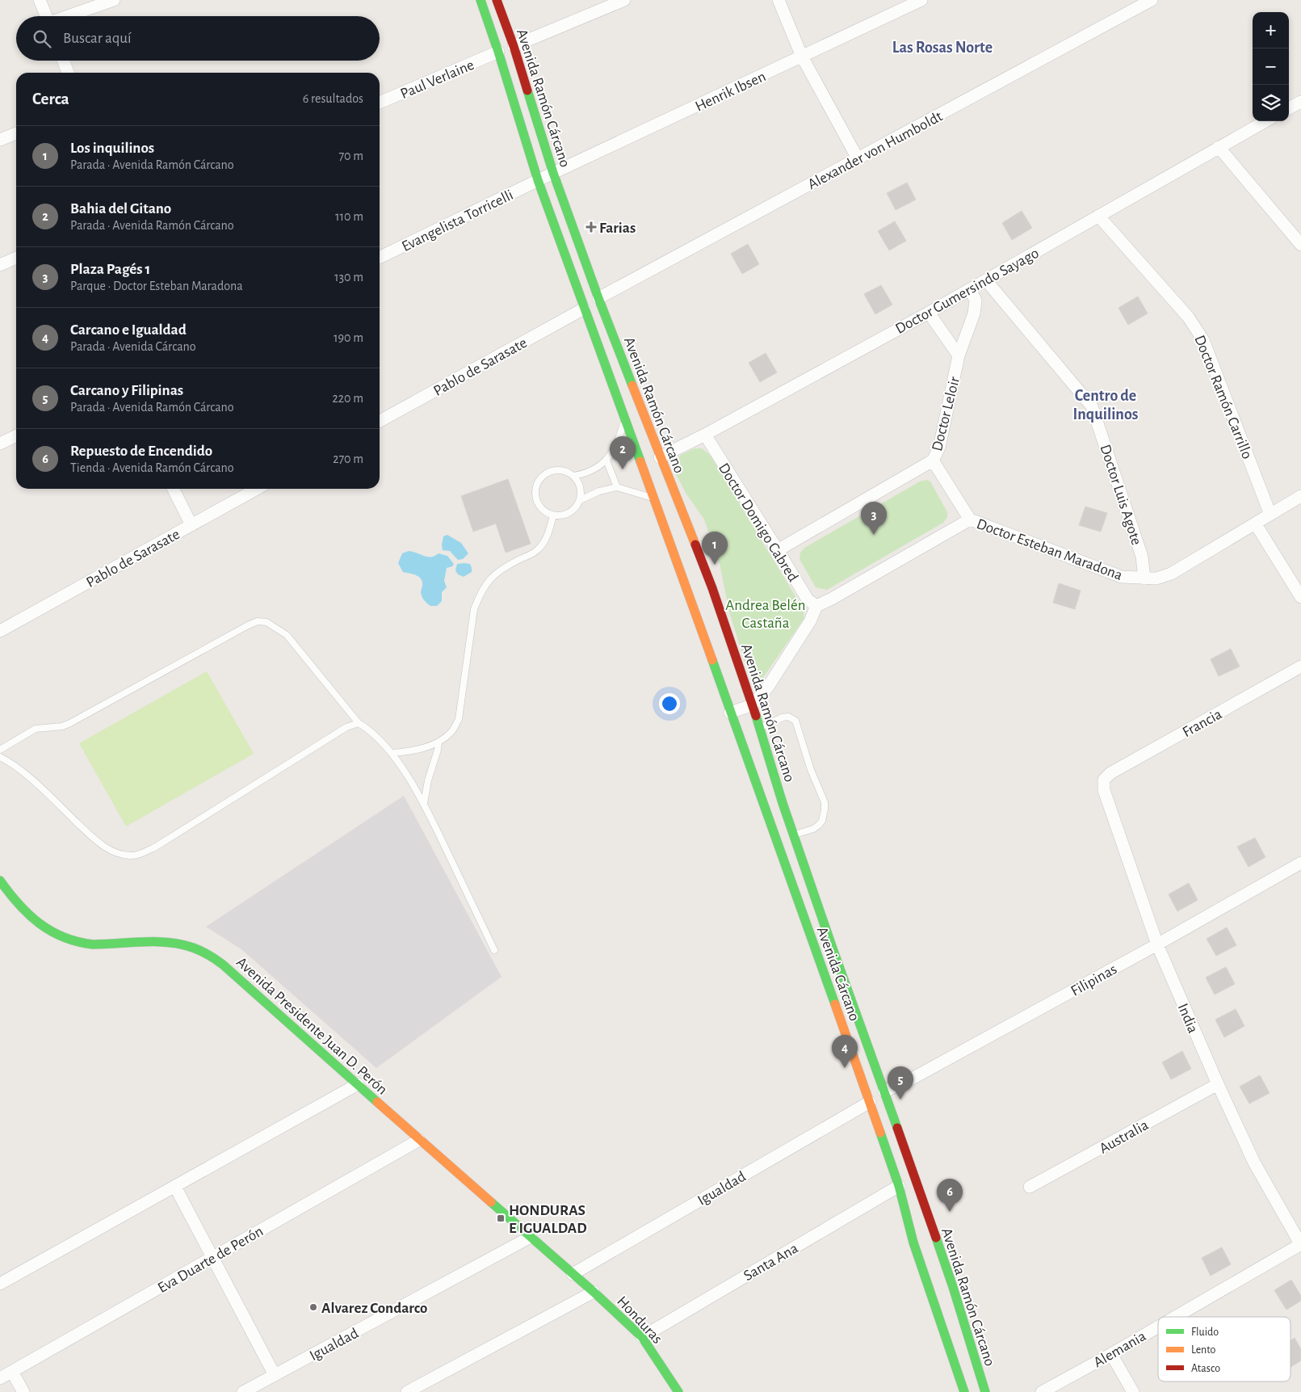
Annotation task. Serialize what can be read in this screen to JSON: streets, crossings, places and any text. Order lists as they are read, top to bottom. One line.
{"streets":{"main road":["Avenida Ramón Cárcano","Avenida Cárcano","Avenida Presidente Juan D. Perón","Honduras"],"street":["Paul Verlaine","Henrik Ibsen","Alexander von Humboldt","Evangelista Torricelli","Doctor Gumersindo Sayago","Pablo de Sarasate","Doctor Ramón Carrillo","Doctor Leloir","Doctor Luis Agote","Doctor Domigo Cabred","Doctor Esteban Maradona","Francia","Filipinas","India","Australia","Igualdad","Eva Duarte de Perón","Santa Ana","Alemania"]},"crossings":[["Paul Verlaine","Avenida Ramón Cárcano"],["Henrik Ibsen","Avenida Ramón Cárcano"],["Henrik Ibsen","Evangelista Torricelli"],["Avenida Ramón Cárcano","Alexander von Humboldt"],["Avenida Ramón Cárcano","Evangelista Torricelli"],["Avenida Ramón Cárcano","Doctor Gumersindo Sayago"],["Avenida Ramón Cárcano","Pablo de Sarasate"],["Avenida Ramón Cárcano","Avenida Cárcano"],["Avenida Ramón Cárcano","Filipinas"],["Doctor Gumersindo Sayago","Doctor Ramón Carrillo"],["Doctor Gumersindo Sayago","Doctor Leloir"],["Doctor Gumersindo Sayago","Doctor Luis Agote"],["Doctor Gumersindo Sayago","Doctor Domigo Cabred"],["Doctor Ramón Carrillo","Doctor Esteban Maradona"],["Doctor Leloir","Doctor Domigo Cabred"],["Doctor Leloir","Doctor Esteban Maradona"],["Doctor Luis Agote","Doctor Esteban Maradona"],["Doctor Domigo Cabred","Doctor Esteban Maradona"],["Francia","India"],["Avenida Cárcano","Igualdad"],["Avenida Cárcano","Santa Ana"],["Filipinas","India"],["India","Australia"],["India","Alemania"],["Avenida Presidente Juan D. Perón","Igualdad"],["Avenida Presidente Juan D. Perón","Eva Duarte de Perón"],["Avenida Presidente Juan D. Perón","Honduras"],["Igualdad","Honduras"],["Santa Ana","Honduras"]],"districts":["Las Rosas Norte","Centro de Inquilinos"],"parks":["Andrea Belén Castaña"],"places":{"health":["Farias"],"transit":["HONDURAS E IGUALDAD"],"other":["Alvarez Condarco"]},"legend":["Fluido","Lento","Atasco"],"page":{"map_buttons":["+","−"],"search":"Buscar aquí","heading":["Cerca","6 resultados"],"list":[{"mark":"1","name":"Los inquilinos","note":"Parada · Avenida Ramón Cárcano","value":"70 m"},{"mark":"2","name":"Bahia del Gitano","note":"Parada · Avenida Ramón Cárcano","value":"110 m"},{"mark":"3","name":"Plaza Pagés 1","note":"Parque · Doctor Esteban Maradona","value":"130 m"},{"mark":"4","name":"Carcano e Igualdad","note":"Parada · Avenida Cárcano","value":"190 m"},{"mark":"5","name":"Carcano y Filipinas","note":"Parada · Avenida Ramón Cárcano","value":"220 m"},{"mark":"6","name":"Repuesto de Encendido","note":"Tienda · Avenida Ramón Cárcano","value":"270 m"}],"pins":["2","3","1","4","5","6"]}}
